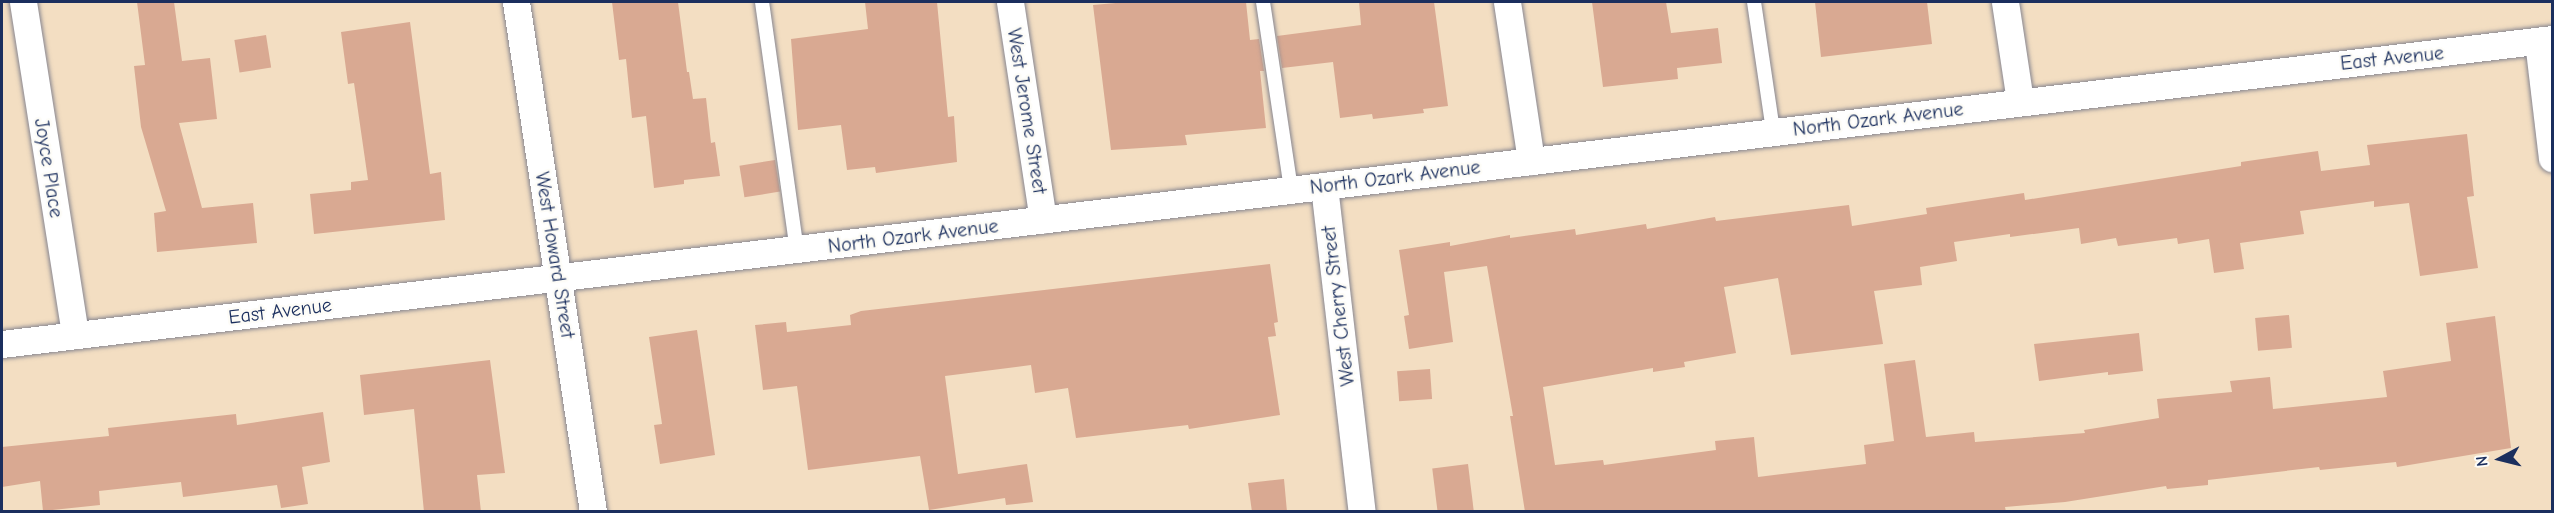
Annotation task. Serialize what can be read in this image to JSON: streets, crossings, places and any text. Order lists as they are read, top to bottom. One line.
{"streets":{"street":["East Avenue","West Jerome Street","North Ozark Avenue","Joyce Place","West Howard Street","West Cherry Street"]},"crossings":[["East Avenue","North Ozark Avenue"],["East Avenue","Joyce Place"],["East Avenue","West Howard Street"],["West Jerome Street","North Ozark Avenue"],["North Ozark Avenue","West Howard Street"],["North Ozark Avenue","West Cherry Street"]],"north":"left"}
